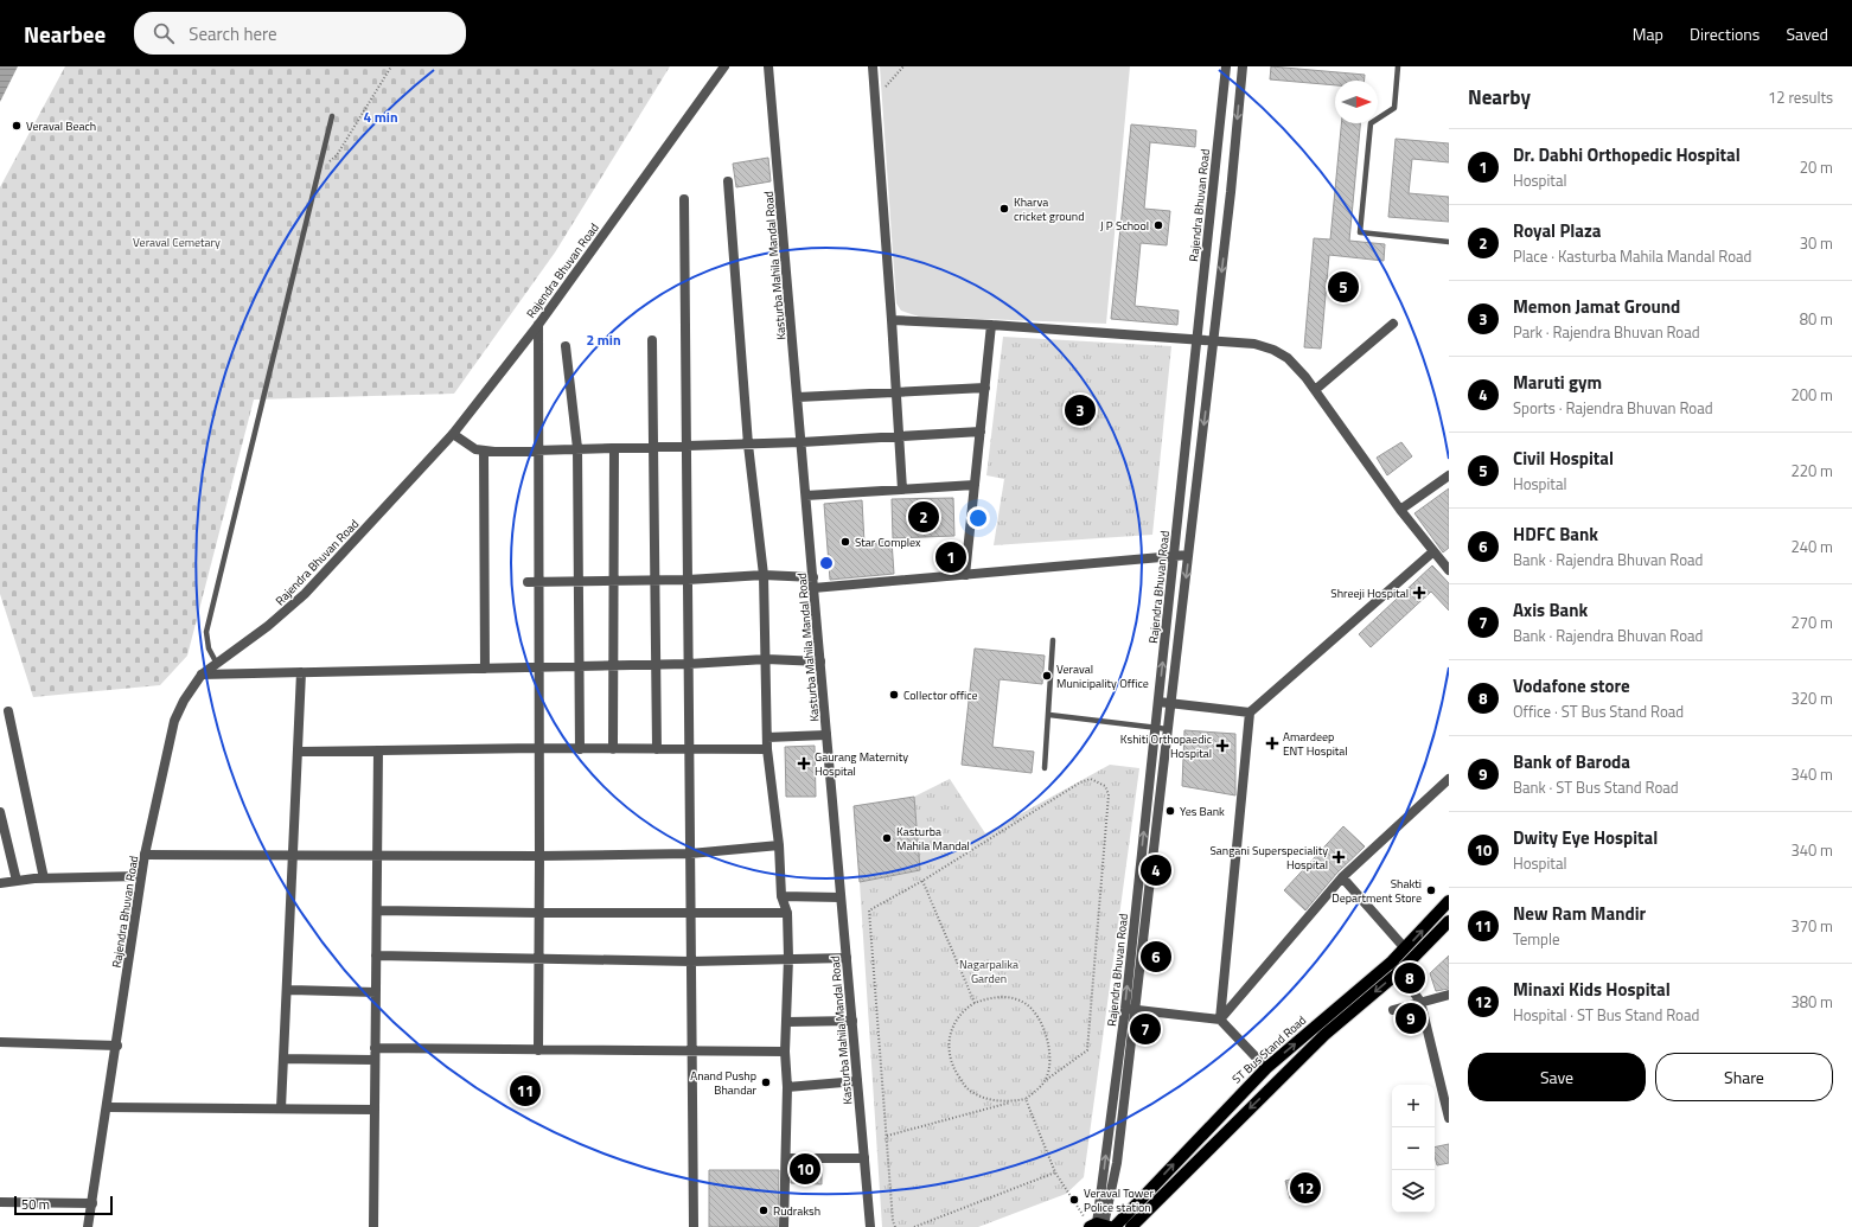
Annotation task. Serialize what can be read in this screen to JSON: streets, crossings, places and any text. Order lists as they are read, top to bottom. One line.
{"streets":{"main road":["ST Bus Stand Road"],"street":["Rajendra Bhuvan Road","Kasturba Mahila Mandal Road"]},"crossings":[["Rajendra Bhuvan Road","ST Bus Stand Road"]],"parks":["Veraval Cemetary","Nagarpalika Garden"],"places":{"other":["Veraval Beach","Kharva cricket ground","J P School","Star Complex","Veraval Municipality Office","Collector office","Yes Bank","Kasturba Mahila Mandal","Shakti Department Store","Anand Pushp Bhandar","Veraval Tower Police station","Rudraksh"],"health":["Shreeji Hospital","Amardeep ENT Hospital","Kshiti Orthopaedic Hospital","Gaurang Maternity Hospital","Sangani Superspeciality Hospital"]},"scale_bar":"50 m","north":"right","page":{"header":"Nearbee","search":"Search here","nav":["Map","Directions","Saved"],"heading":["Nearby","12 results"],"list":[{"mark":"1","name":"Dr. Dabhi Orthopedic Hospital","note":"Hospital","value":"20 m"},{"mark":"2","name":"Royal Plaza","note":"Place · Kasturba Mahila Mandal Road","value":"30 m"},{"mark":"3","name":"Memon Jamat Ground","note":"Park · Rajendra Bhuvan Road","value":"80 m"},{"mark":"4","name":"Maruti gym","note":"Sports · Rajendra Bhuvan Road","value":"200 m"},{"mark":"5","name":"Civil Hospital","note":"Hospital","value":"220 m"},{"mark":"6","name":"HDFC Bank","note":"Bank · Rajendra Bhuvan Road","value":"240 m"},{"mark":"7","name":"Axis Bank","note":"Bank · Rajendra Bhuvan Road","value":"270 m"},{"mark":"8","name":"Vodafone store","note":"Office · ST Bus Stand Road","value":"320 m"},{"mark":"9","name":"Bank of Baroda","note":"Bank · ST Bus Stand Road","value":"340 m"},{"mark":"10","name":"Dwity Eye Hospital","note":"Hospital","value":"340 m"},{"mark":"11","name":"New Ram Mandir","note":"Temple","value":"370 m"},{"mark":"12","name":"Minaxi Kids Hospital","note":"Hospital · ST Bus Stand Road","value":"380 m"}],"pins":["5","3","2","1","4","6","8","9","7","11","10","12"],"buttons":["Save","Share"],"map_buttons":["+","−"],"scale":"50 m"},"rings":["4 min","2 min"]}
